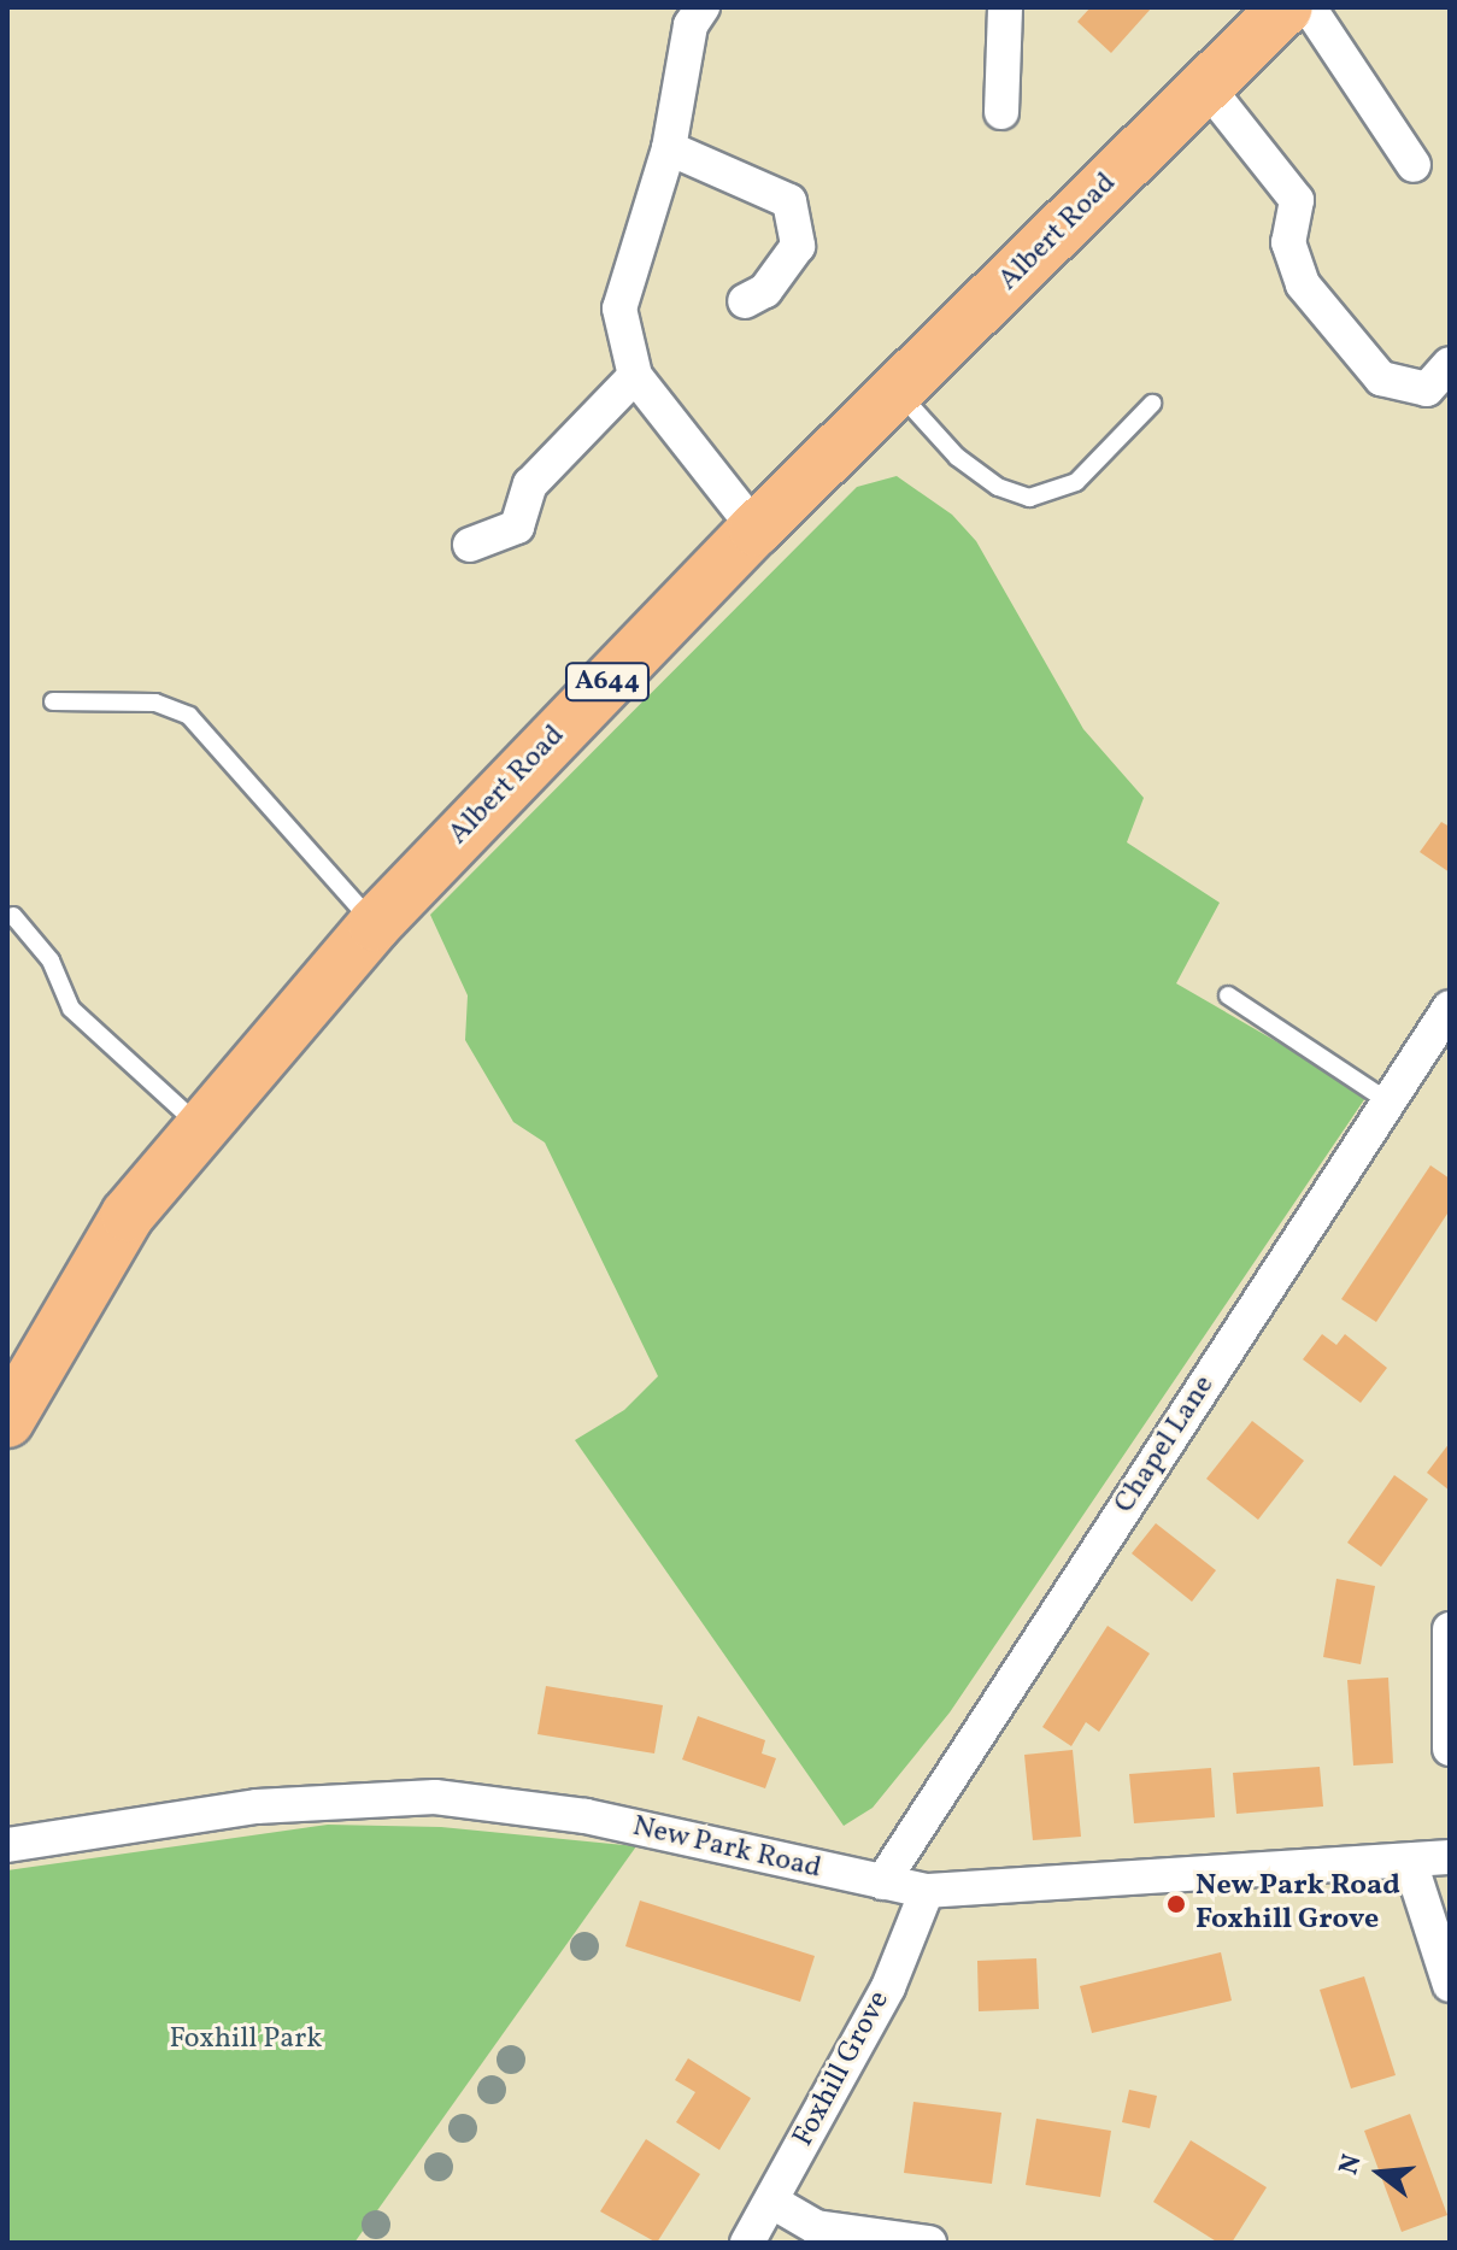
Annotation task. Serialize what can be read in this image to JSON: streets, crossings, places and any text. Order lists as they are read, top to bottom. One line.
{"streets":{"main road":["Albert Road","A644"],"street":["Chapel Lane","New Park Road","Foxhill Grove"]},"crossings":[["Chapel Lane","New Park Road"],["New Park Road","Foxhill Grove"]],"parks":["Foxhill Park"],"places":["New Park Road Foxhill Grove"],"north":"left"}
